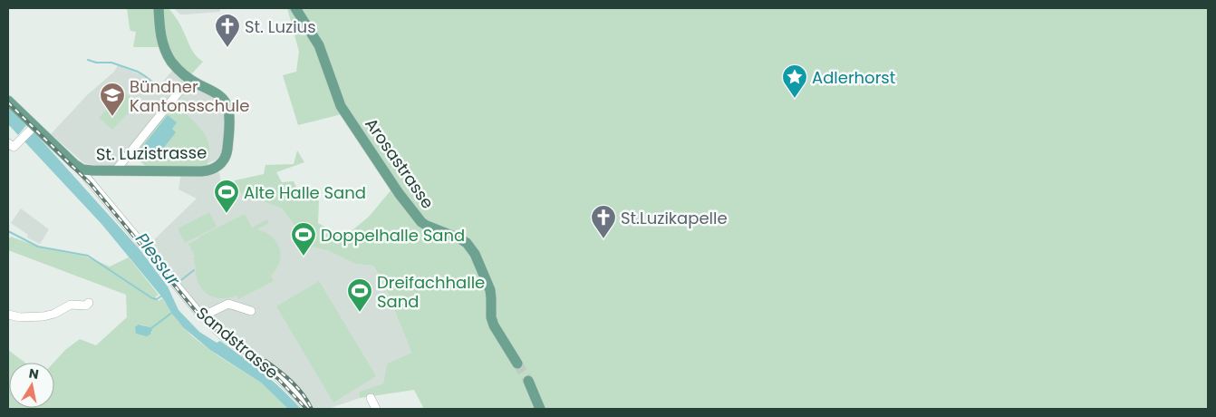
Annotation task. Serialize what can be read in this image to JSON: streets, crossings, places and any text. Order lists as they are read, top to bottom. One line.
{"streets":{"main road":["St. Luzistrasse","Arosastrasse"],"street":["Sandstrasse"]},"crossings":[["St. Luzistrasse","Sandstrasse"]],"water":["Plessur"],"places":{"church":["St. Luzius","St.Luzikapelle"],"place":["Adlerhorst"],"school or university":["Bündner Kantonsschule"],"sports":["Alte Halle Sand","Doppelhalle Sand","Dreifachhalle Sand"]},"north":"top"}
